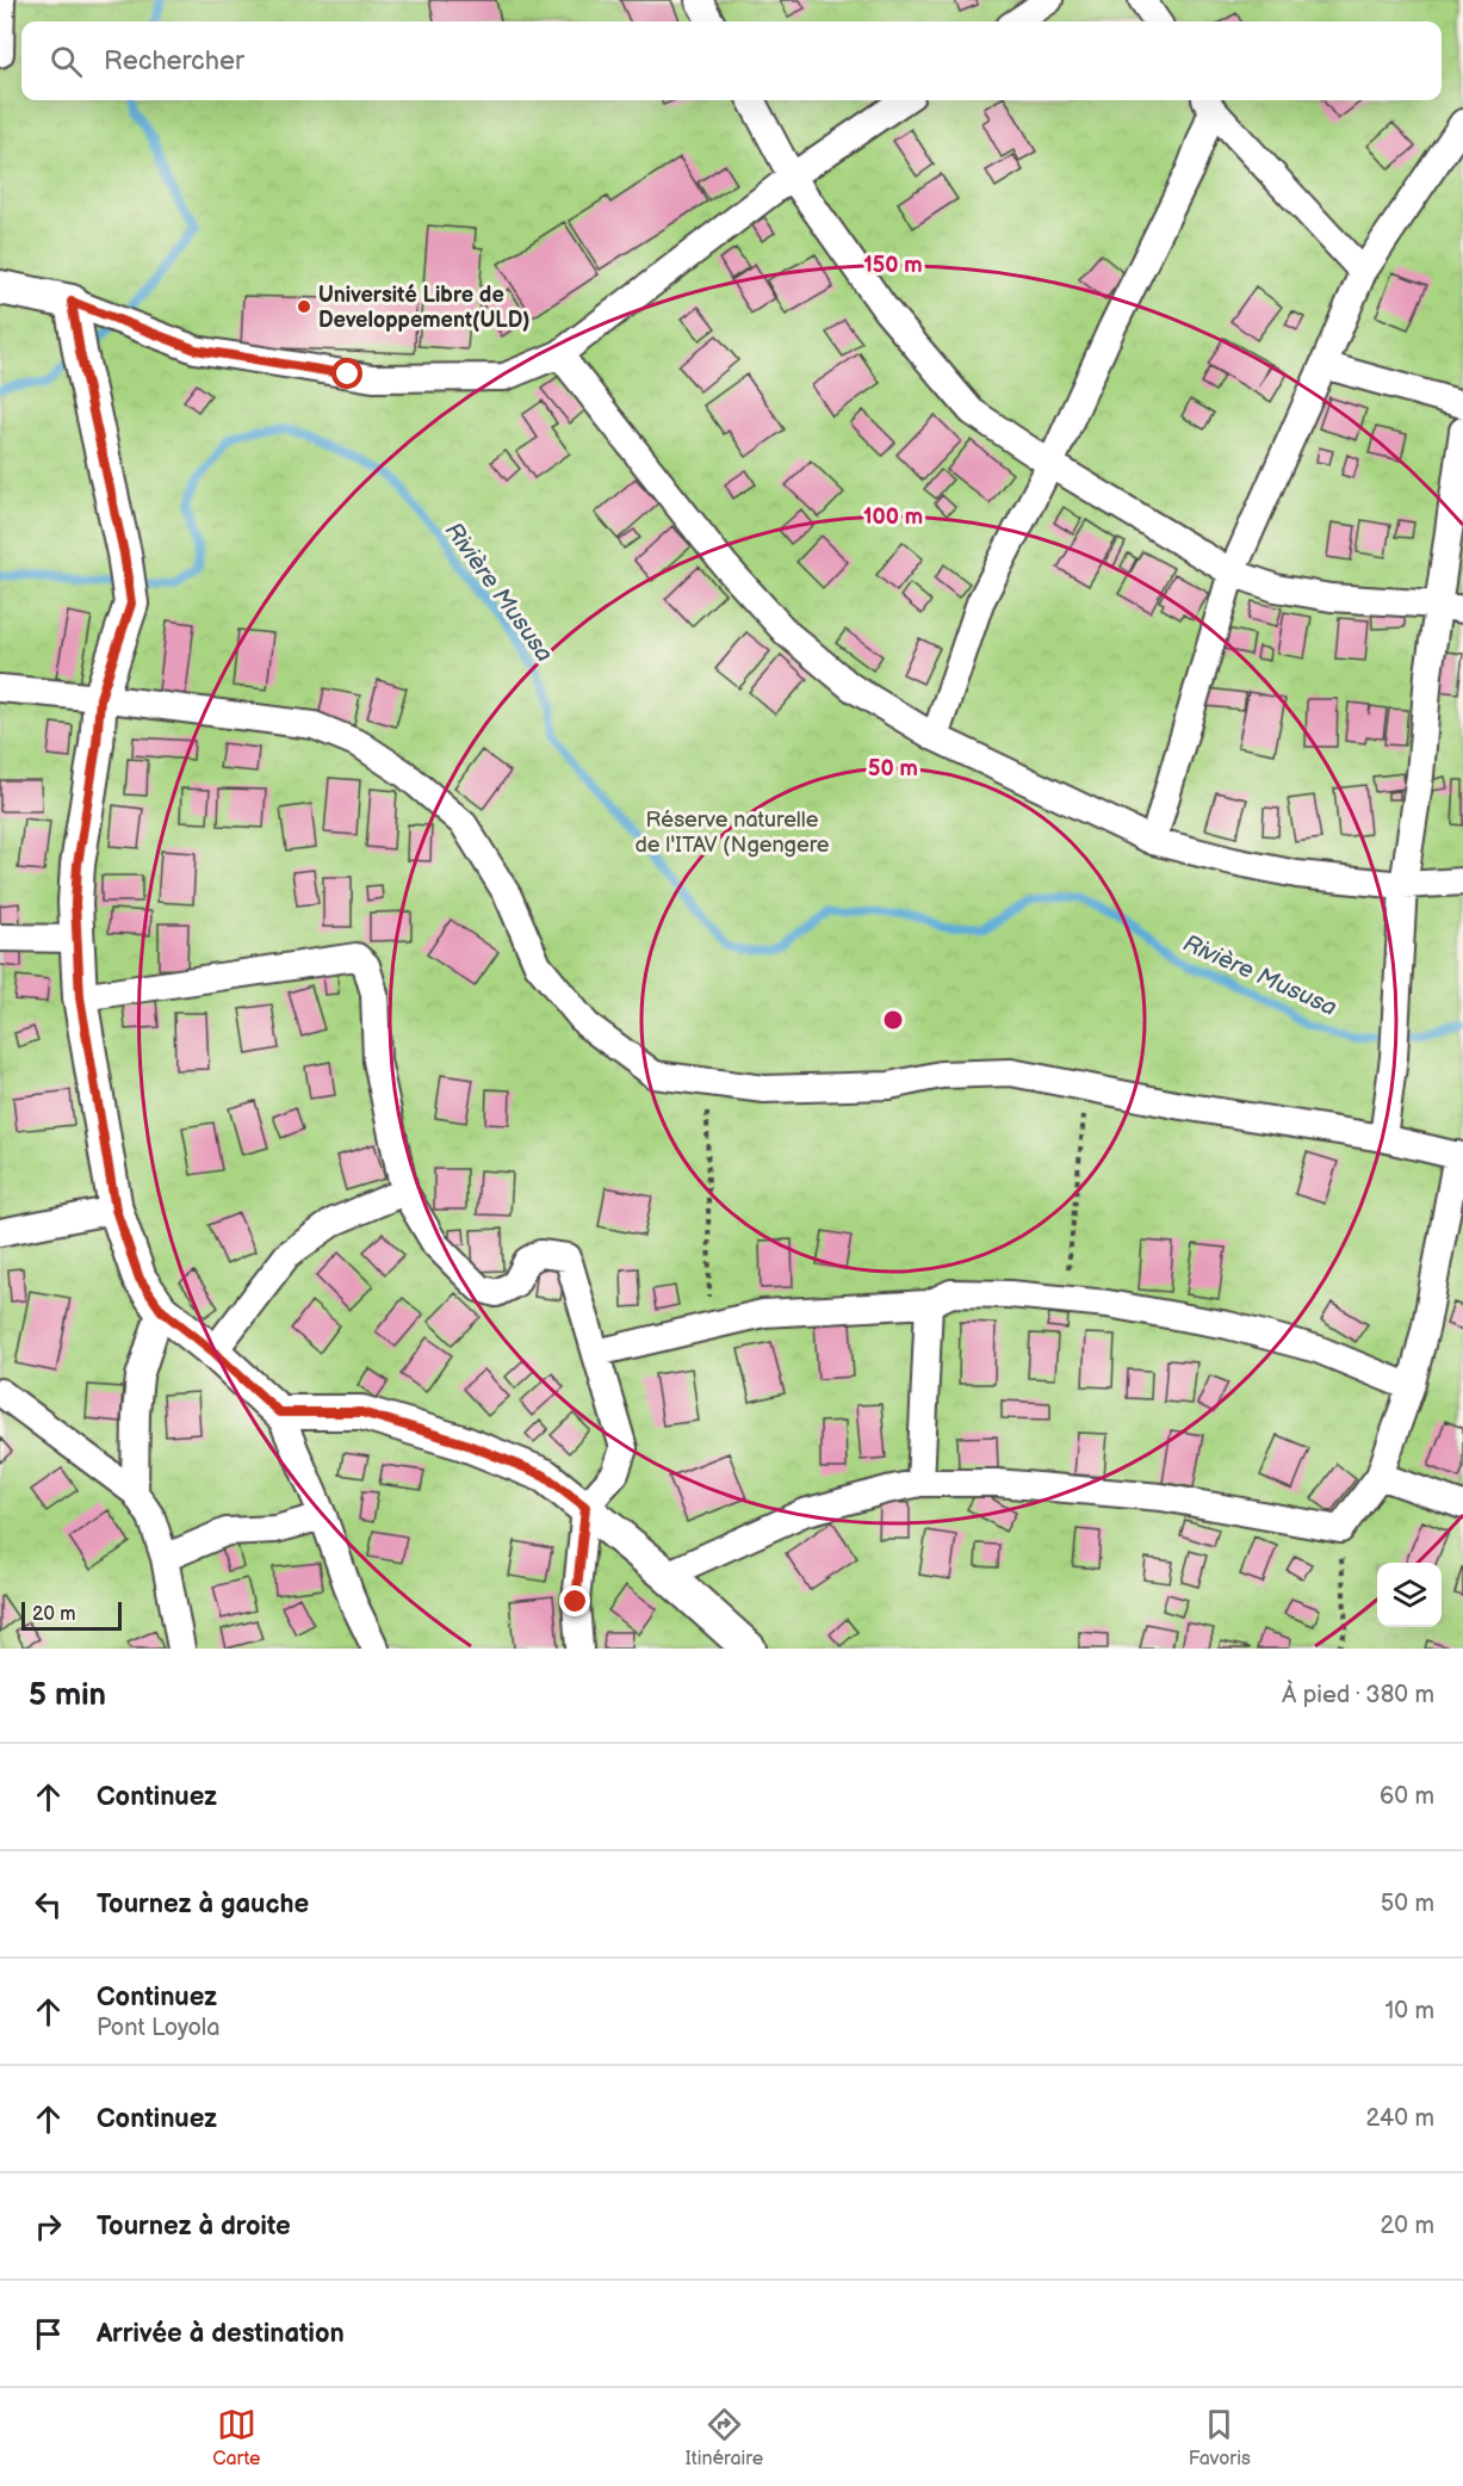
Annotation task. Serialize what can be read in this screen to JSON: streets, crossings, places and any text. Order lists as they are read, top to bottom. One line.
{"water":["Rivière Mususa"],"parks":["Réserve naturelle de l'ITAV (Ngengere"],"places":["Université Libre de Developpement(ULD)"],"scale_bar":"20 m","page":{"search":"Rechercher","scale":"20 m","heading":["5 min","À pied · 380 m"],"list":[["Continuez","60 m"],["Tournez à gauche","50 m"],["Continuez","Pont Loyola","10 m"],["Continuez","240 m"],["Tournez à droite","20 m"],"Arrivée à destination"],"nav":["Carte","Itinéraire","Favoris"]},"rings":["150 m","100 m","50 m"]}
